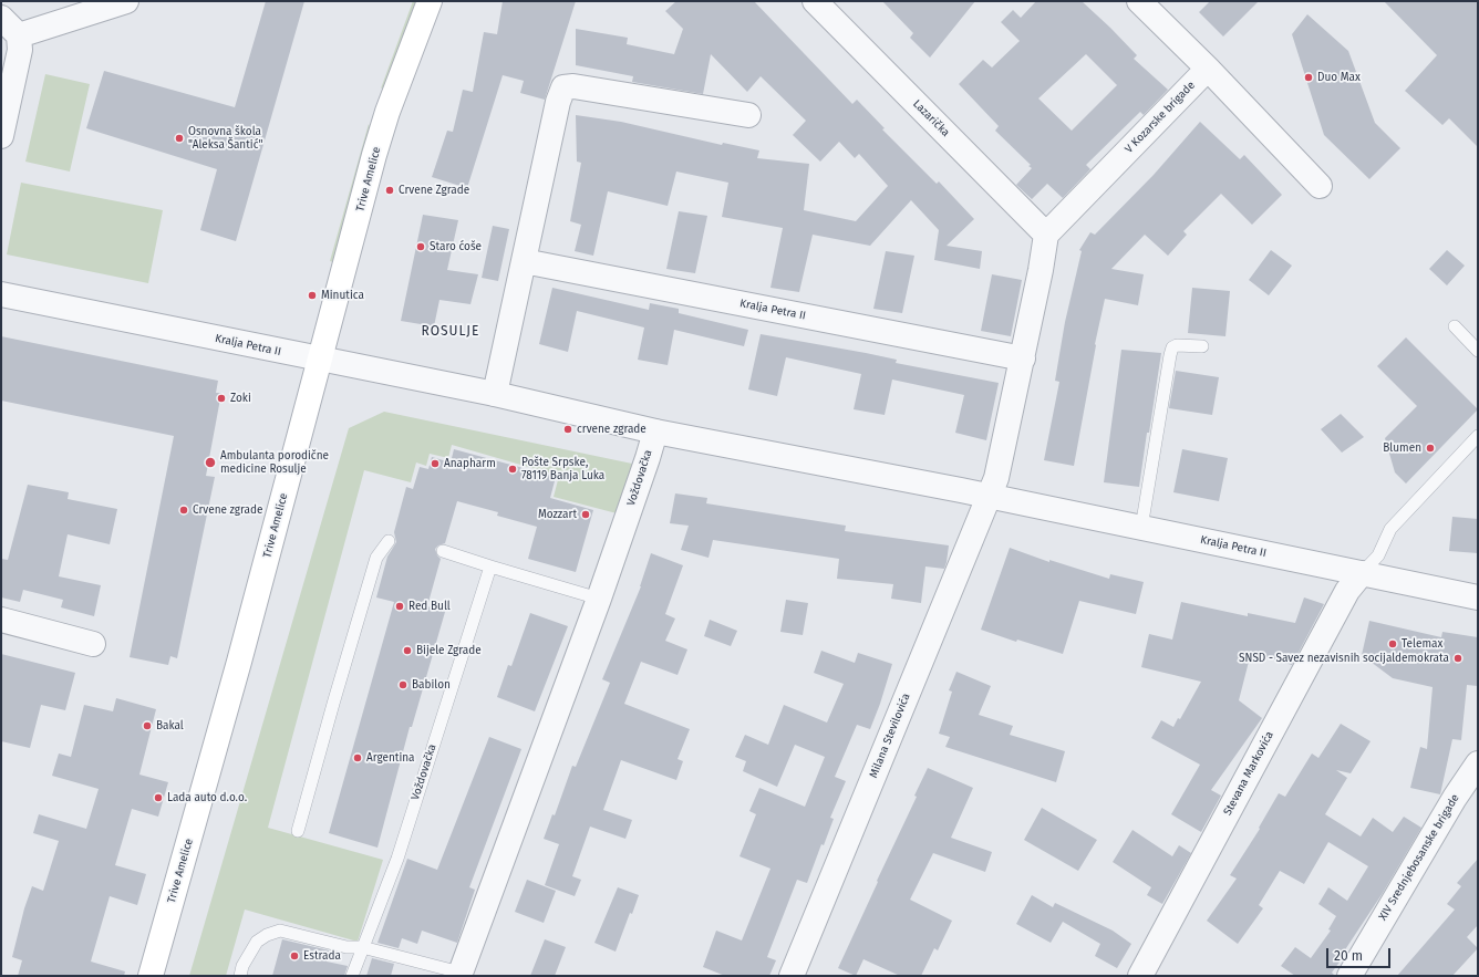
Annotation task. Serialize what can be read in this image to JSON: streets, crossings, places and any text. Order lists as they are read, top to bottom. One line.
{"streets":{"main road":["Trive Amelice"],"street":["V Kozarske brigade","Lazarička","Kralja Petra II","Voždovačka","Milana Stevilovića","Stevana Markovića","XIV Srednjebosanske brigade"]},"crossings":[["V Kozarske brigade","Lazarička"],["Trive Amelice","Kralja Petra II"],["Kralja Petra II","Voždovačka"],["Kralja Petra II","Milana Stevilovića"],["Kralja Petra II","Stevana Markovića"]],"districts":["ROSULJE"],"places":["Duo Max","Osnovna škola \"Aleksa Šantić\"","Crvene Zgrade","Staro ćoše","Minutica","Zoki","crvene zgrade","Blumen","Ambulanta porodične medicine Rosulje","Anapharm","Pošte Srpske, 78119 Banja Luka","Crvene zgrade","Mozzart","Red Bull","Telemax","Bijele Zgrade","SNSD - Savez nezavisnih socijaldemokrata","Babilon","Bakal","Argentina","Lada auto d.o.o.","Estrada"],"scale_bar":"20 m"}
